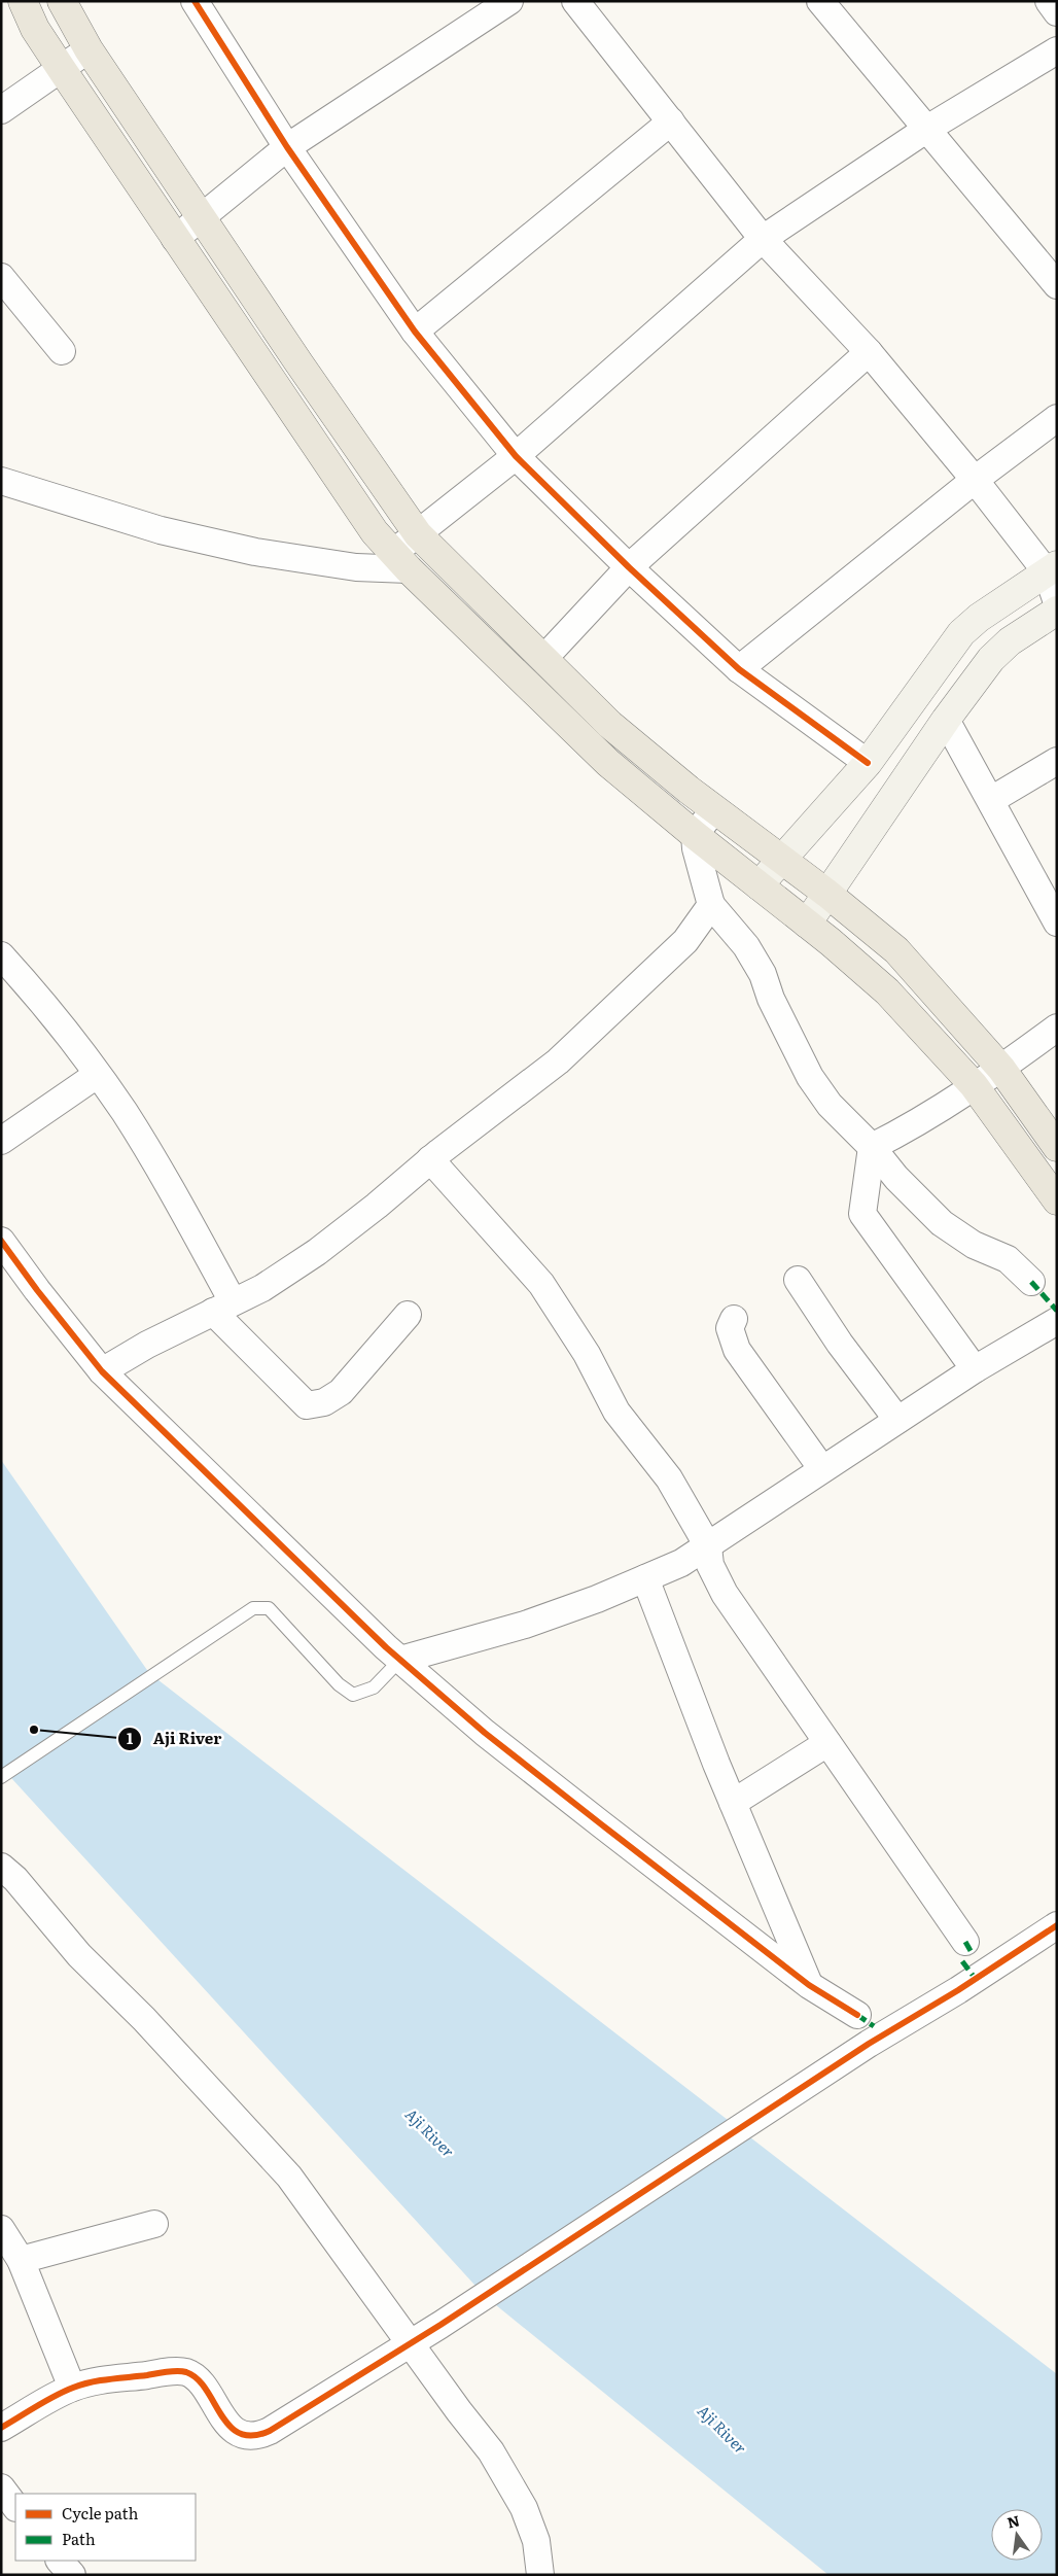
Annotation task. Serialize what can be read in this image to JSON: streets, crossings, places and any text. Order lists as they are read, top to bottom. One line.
{"water":["Aji River"],"places":["Aji River"],"legend":["Cycle path","Path"],"north":"top"}
